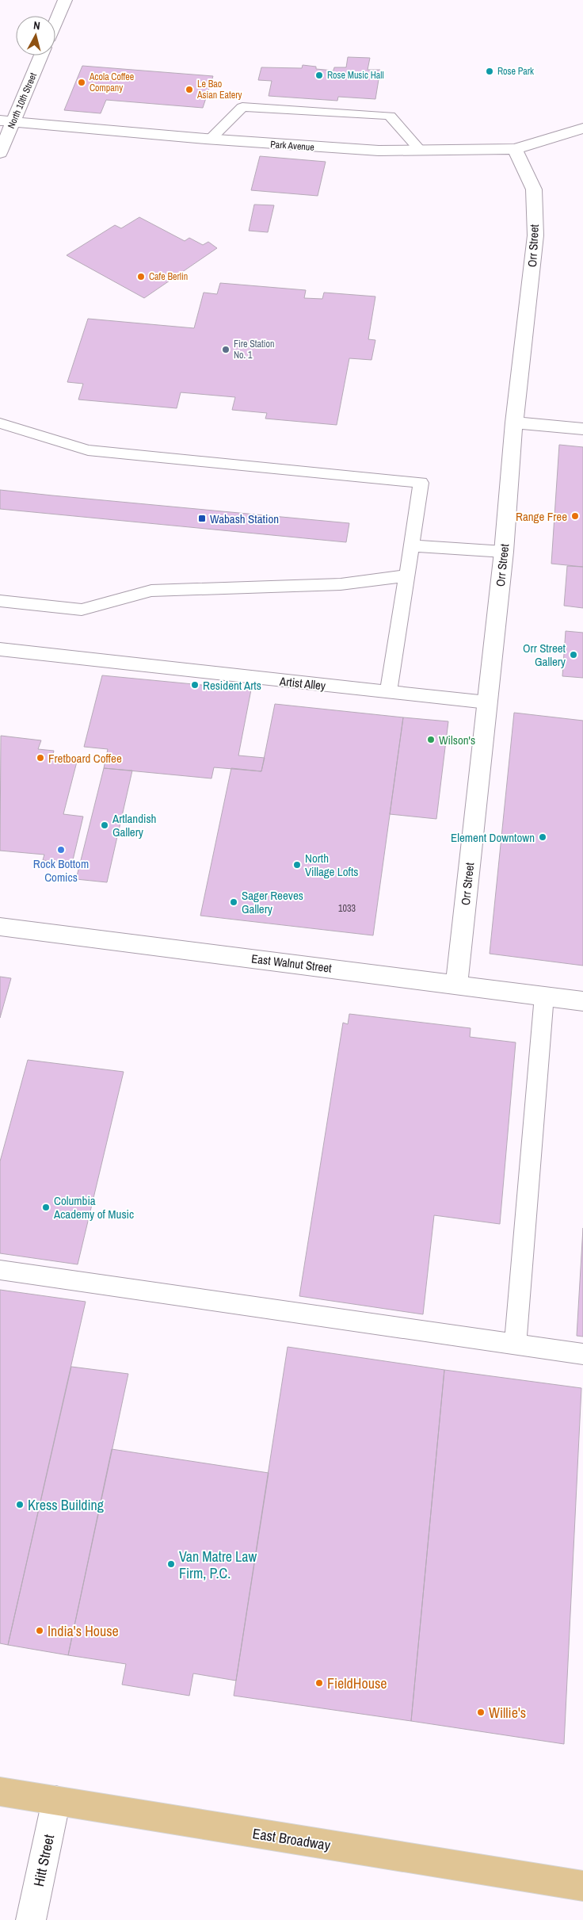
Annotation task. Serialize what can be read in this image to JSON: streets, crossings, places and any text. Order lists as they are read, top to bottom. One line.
{"streets":{"main road":["East Broadway"],"street":["North 10th Street","Park Avenue","Orr Street","East Walnut Street","Hitt Street"],"lane":["Artist Alley"]},"crossings":[["North 10th Street","Park Avenue"],["Park Avenue","Orr Street"],["Orr Street","Artist Alley"],["Orr Street","East Walnut Street"],["East Broadway","Hitt Street"]],"places":{"other":["Rose Park","Rose Music Hall","Acola Coffee Company","Le Bao Asian Eatery","Cafe Berlin","Fire Station No. 1","Range Free","Orr Street Gallery","Resident Arts","Wilson's","Fretboard Coffee","Artlandish Gallery","Element Downtown","Rock Bottom Comics","North Village Lofts","Sager Reeves Gallery","Columbia Academy of Music","Kress Building","Van Matre Law Firm, P.C.","India's House","FieldHouse","Willie's"],"transit":["Wabash Station"]},"house_numbers":["1033"],"north":"top"}
